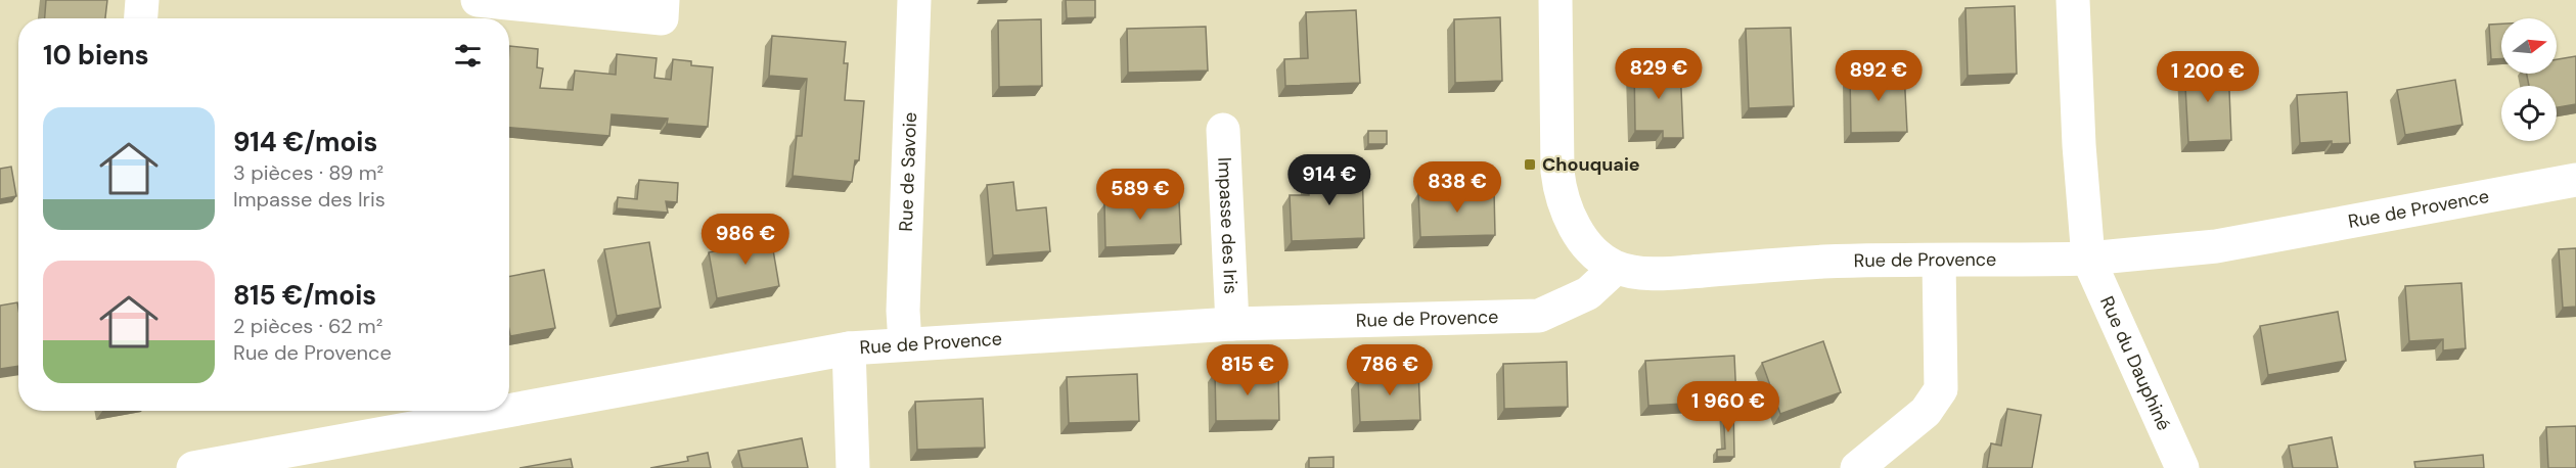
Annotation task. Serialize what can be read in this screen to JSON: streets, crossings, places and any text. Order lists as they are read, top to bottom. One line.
{"streets":{"street":["Rue de Savoie","Rue de Provence","Impasse des Iris","Rue du Dauphiné"]},"crossings":[["Rue de Savoie","Rue de Provence"],["Rue de Provence","Impasse des Iris"],["Rue de Provence","Rue du Dauphiné"]],"places":{"transit":["Chouquaie"]},"north":"right","page":{"heading":"10 biens","price":["829 €","892 €","1 200 €","914 €","838 €","589 €","986 €","815 €","786 €","1 960 €"],"list":[{"name":"914 €/mois","note":"3 pièces · 89 m² · Impasse des Iris"},{"name":"815 €/mois","note":"2 pièces · 62 m² · Rue de Provence"}]}}
